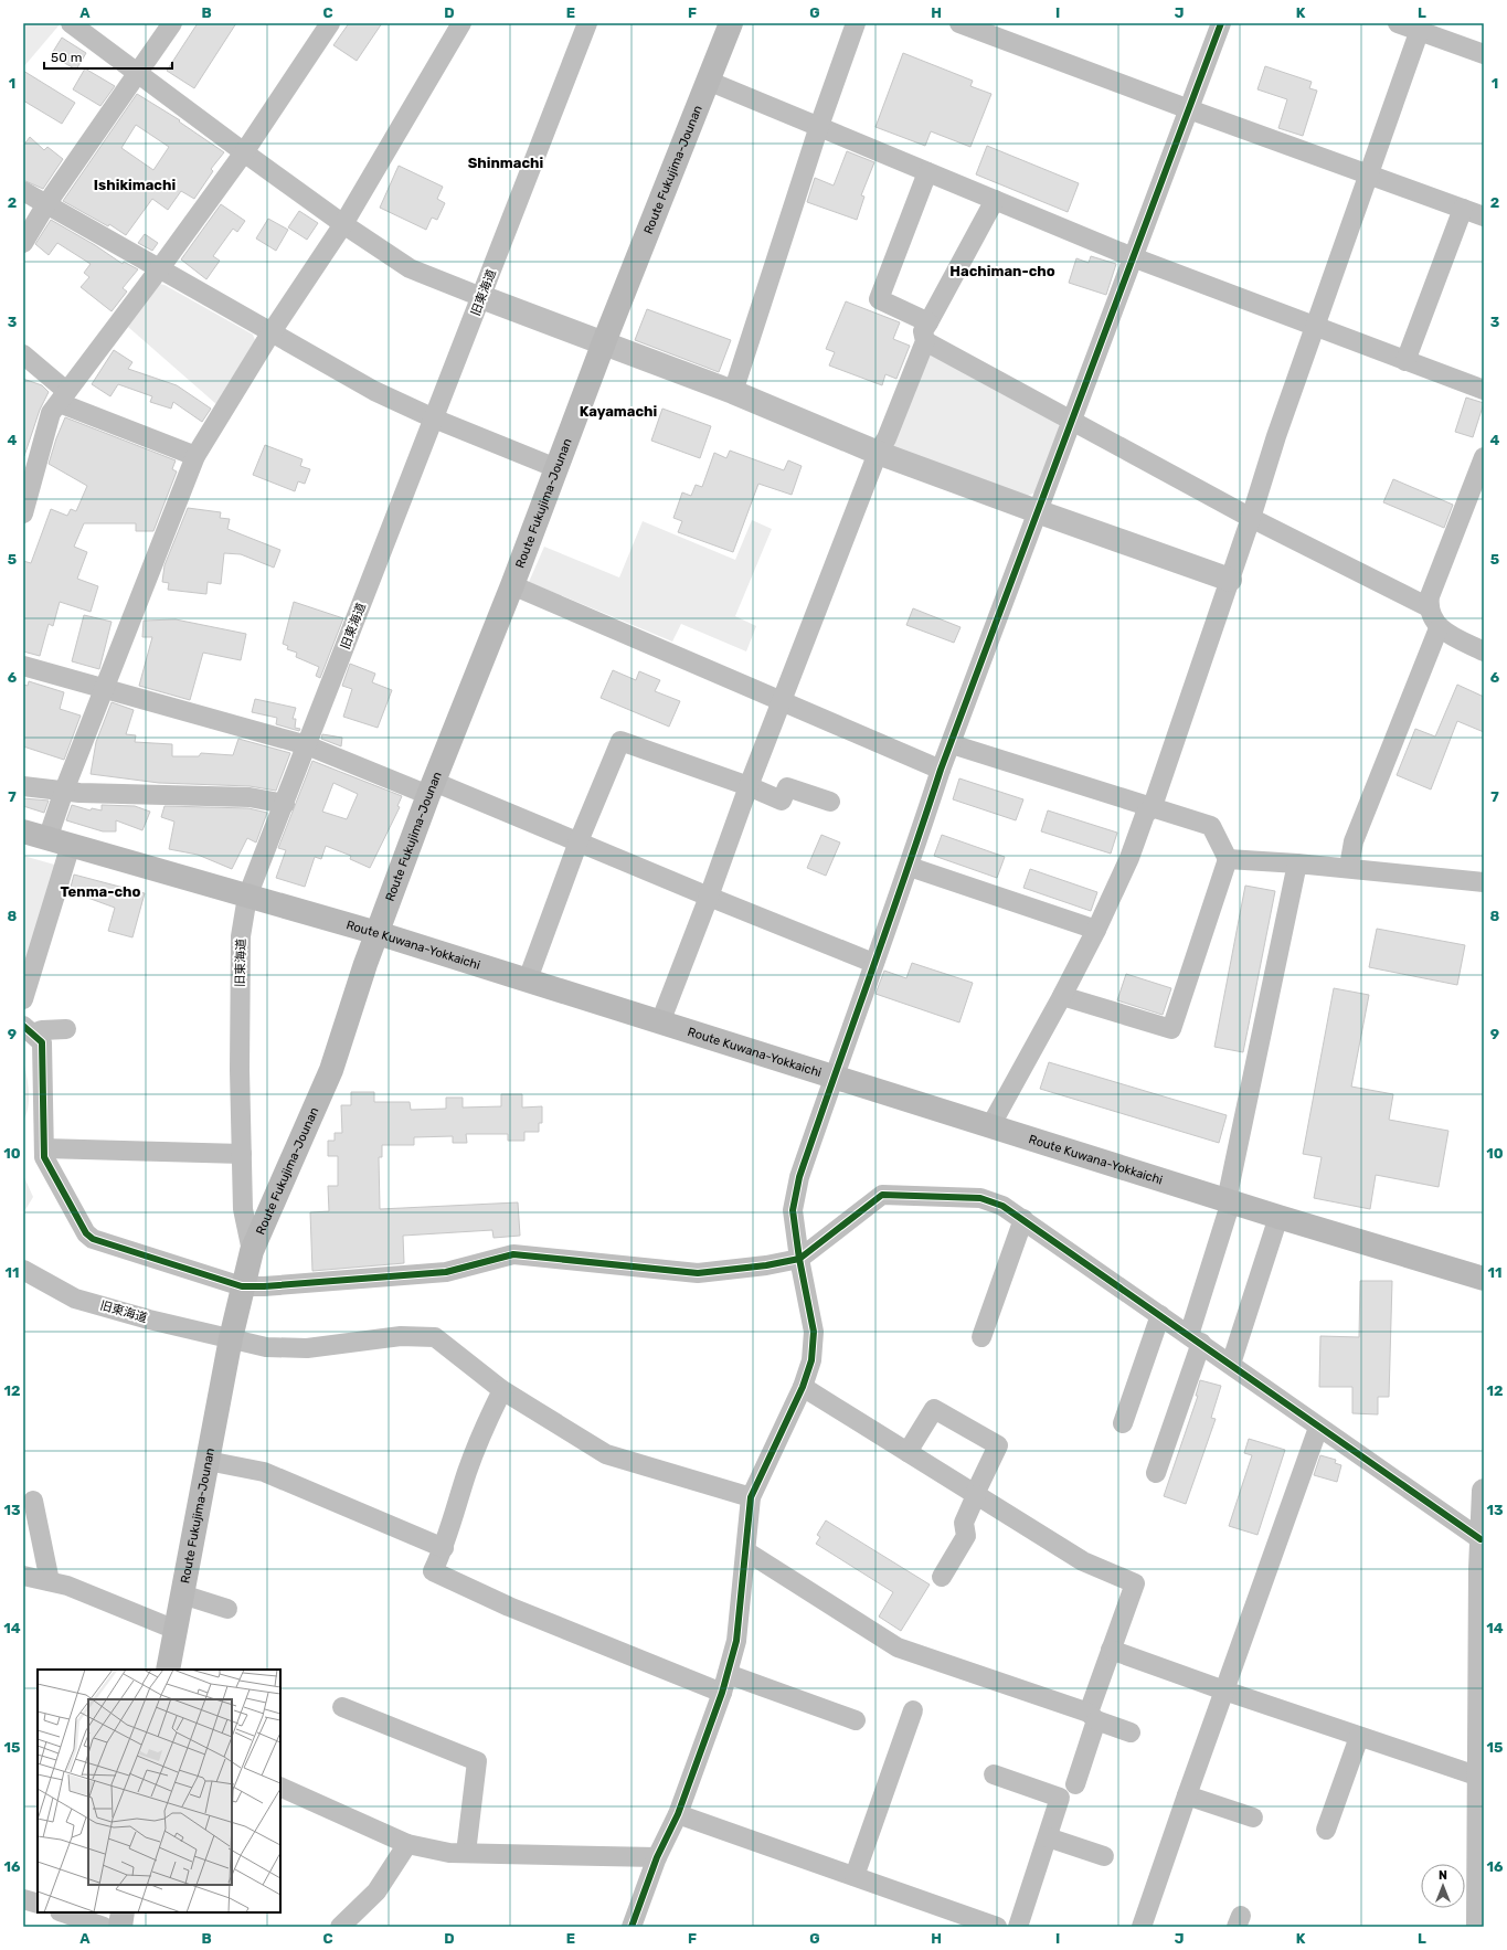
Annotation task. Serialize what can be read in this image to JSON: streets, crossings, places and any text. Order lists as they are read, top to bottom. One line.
{"streets":{"main road":["Route Fukujima-Jounan","Route Kuwana-Yokkaichi"],"street":["旧東海道"]},"crossings":[["Route Fukujima-Jounan","旧東海道"],["Route Fukujima-Jounan","Route Kuwana-Yokkaichi"],["旧東海道","Route Kuwana-Yokkaichi"]],"districts":["Shinmachi","Ishikimachi","Hachiman-cho","Kayamachi","Tenma-cho"],"scale_bar":"50 m","north":"top","grid":{"columns":["A","B","C","D","E","F","G","H","I","J","K","L"],"rows":["1","2","3","4","5","6","7","8","9","10","11","12","13","14","15","16"]}}
